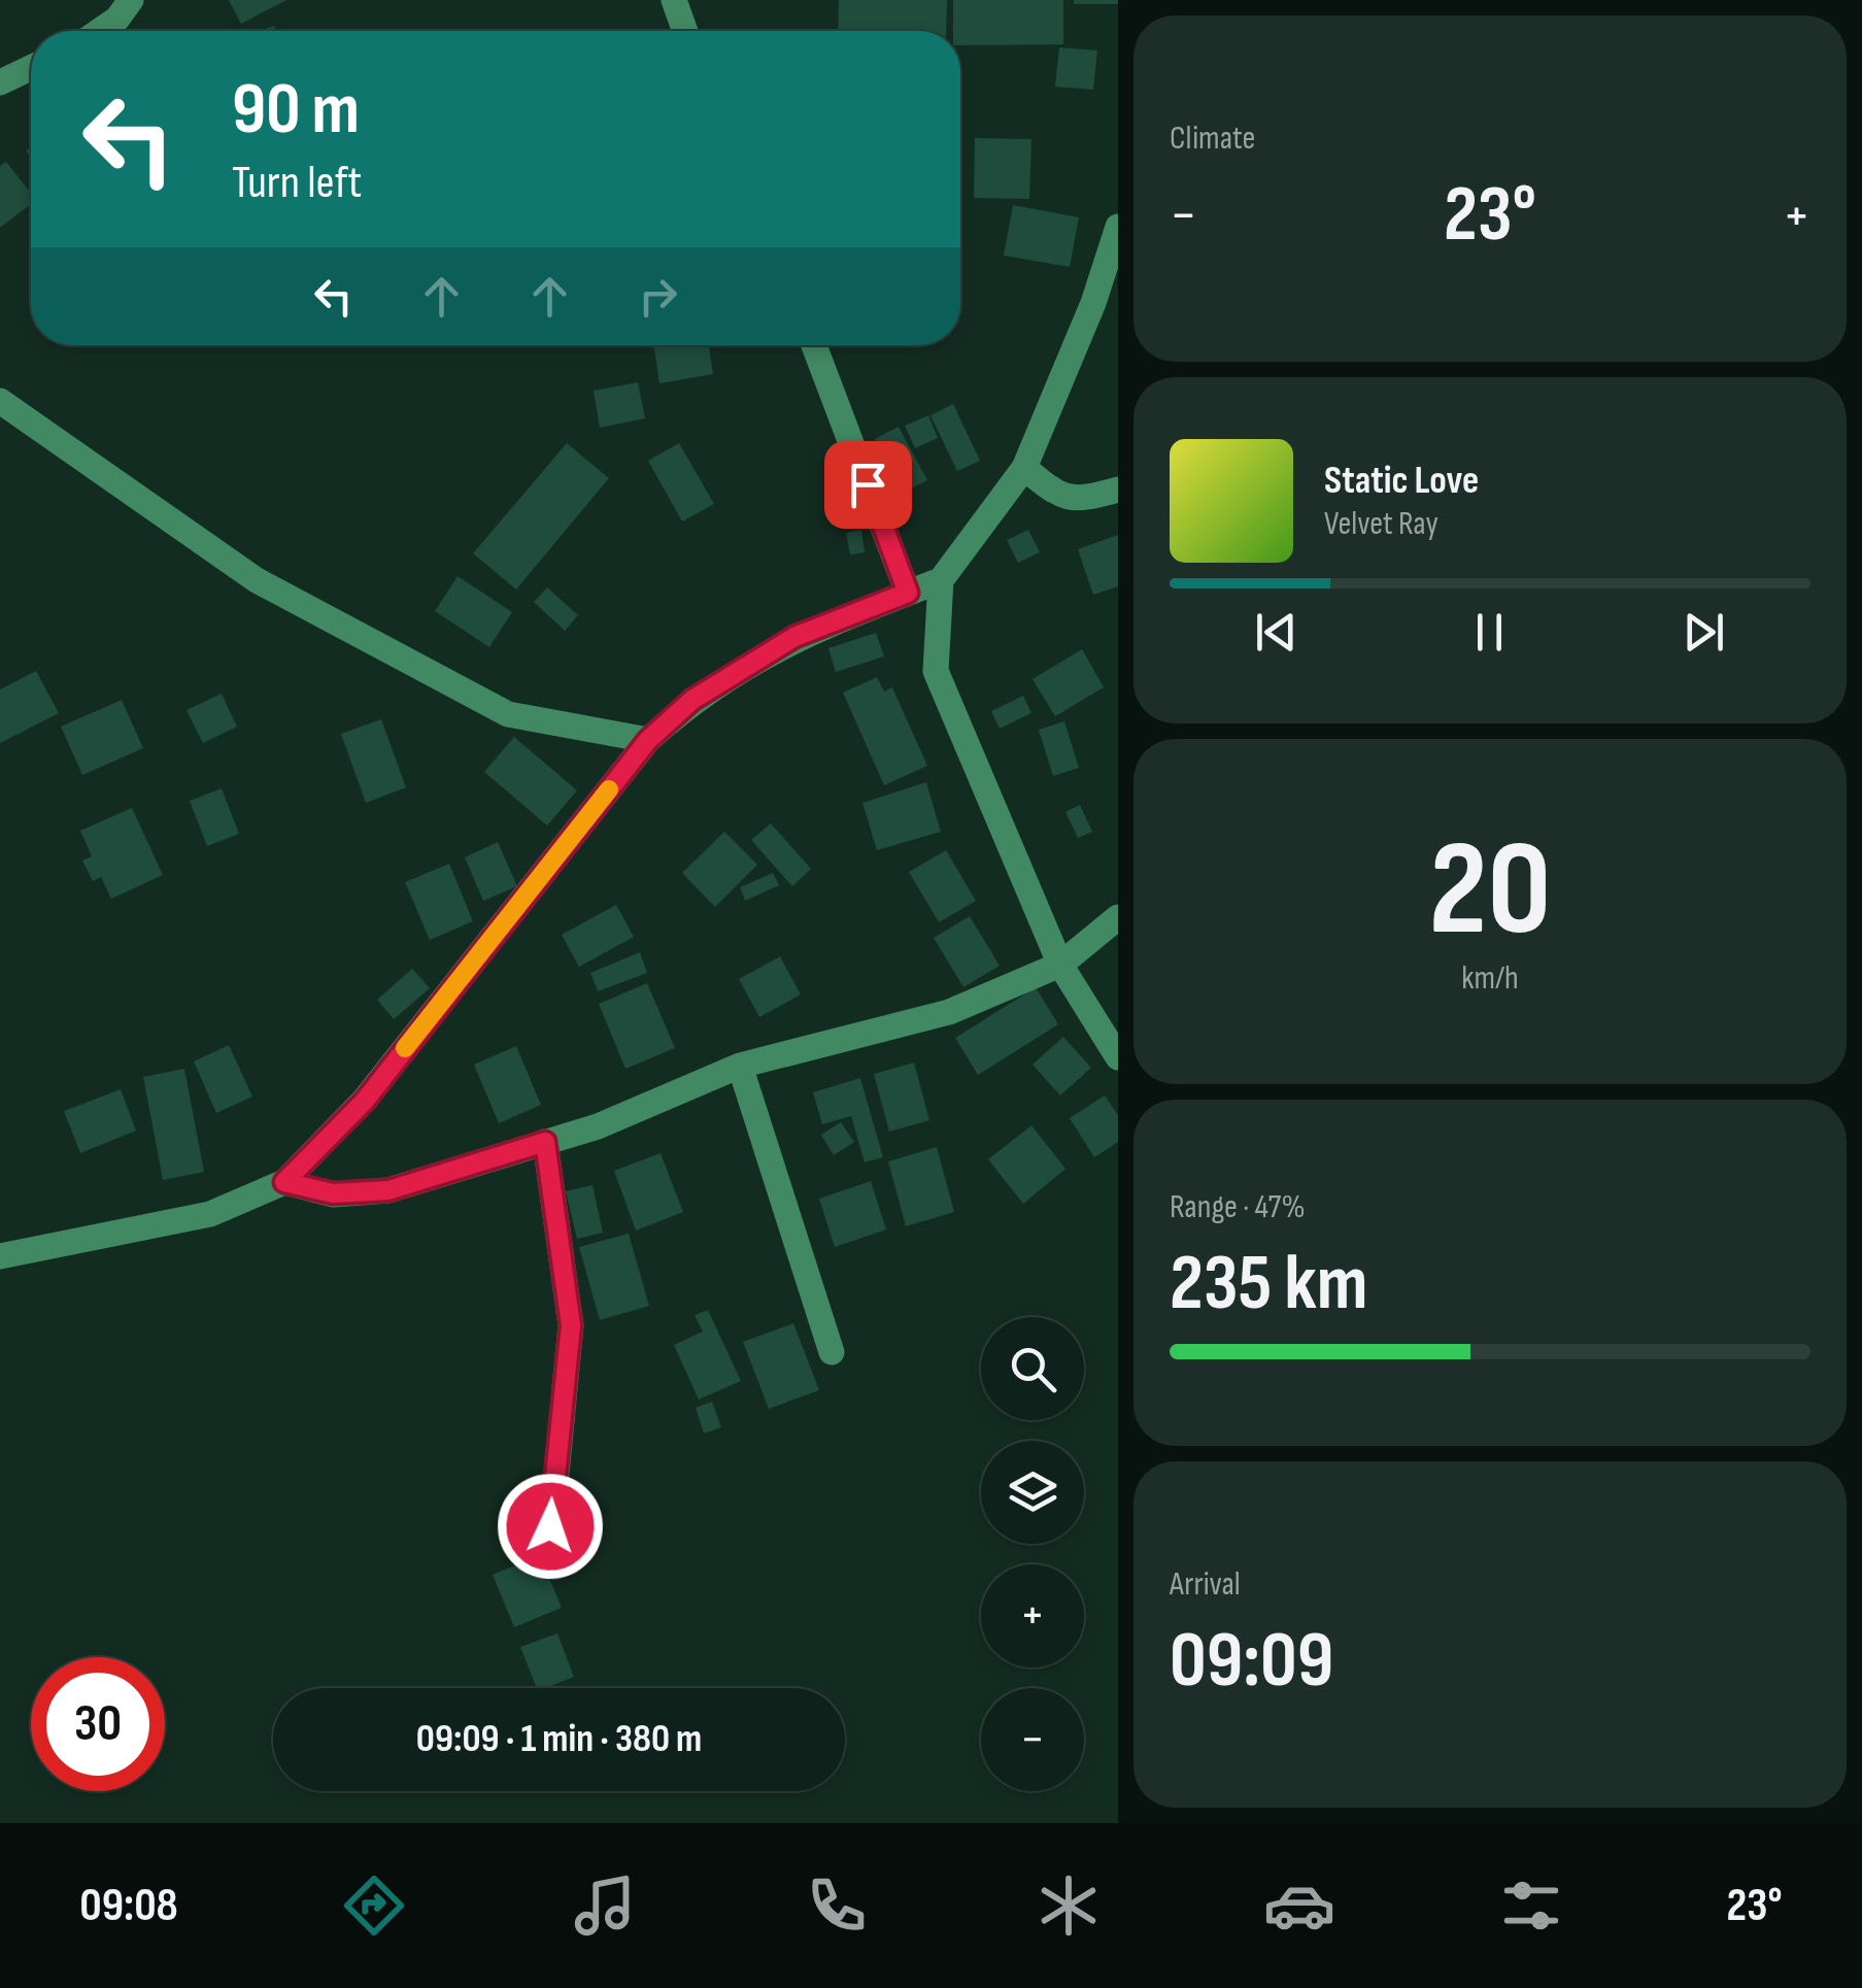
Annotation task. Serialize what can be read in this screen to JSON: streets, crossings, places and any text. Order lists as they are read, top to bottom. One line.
{"page":{"tile":["Climate",["20","km/h"],["Range · 47%","235 km"],["Arrival","09:09"]],"turn":["90 m","Turn left"],"heat":["−","23°","+"],"song":["Static Love","Velvet Ray"],"map_buttons":["+","−"],"limit":"30","trip":"09:09 · 1 min · 380 m","tabs":["09:08","23°"]}}
